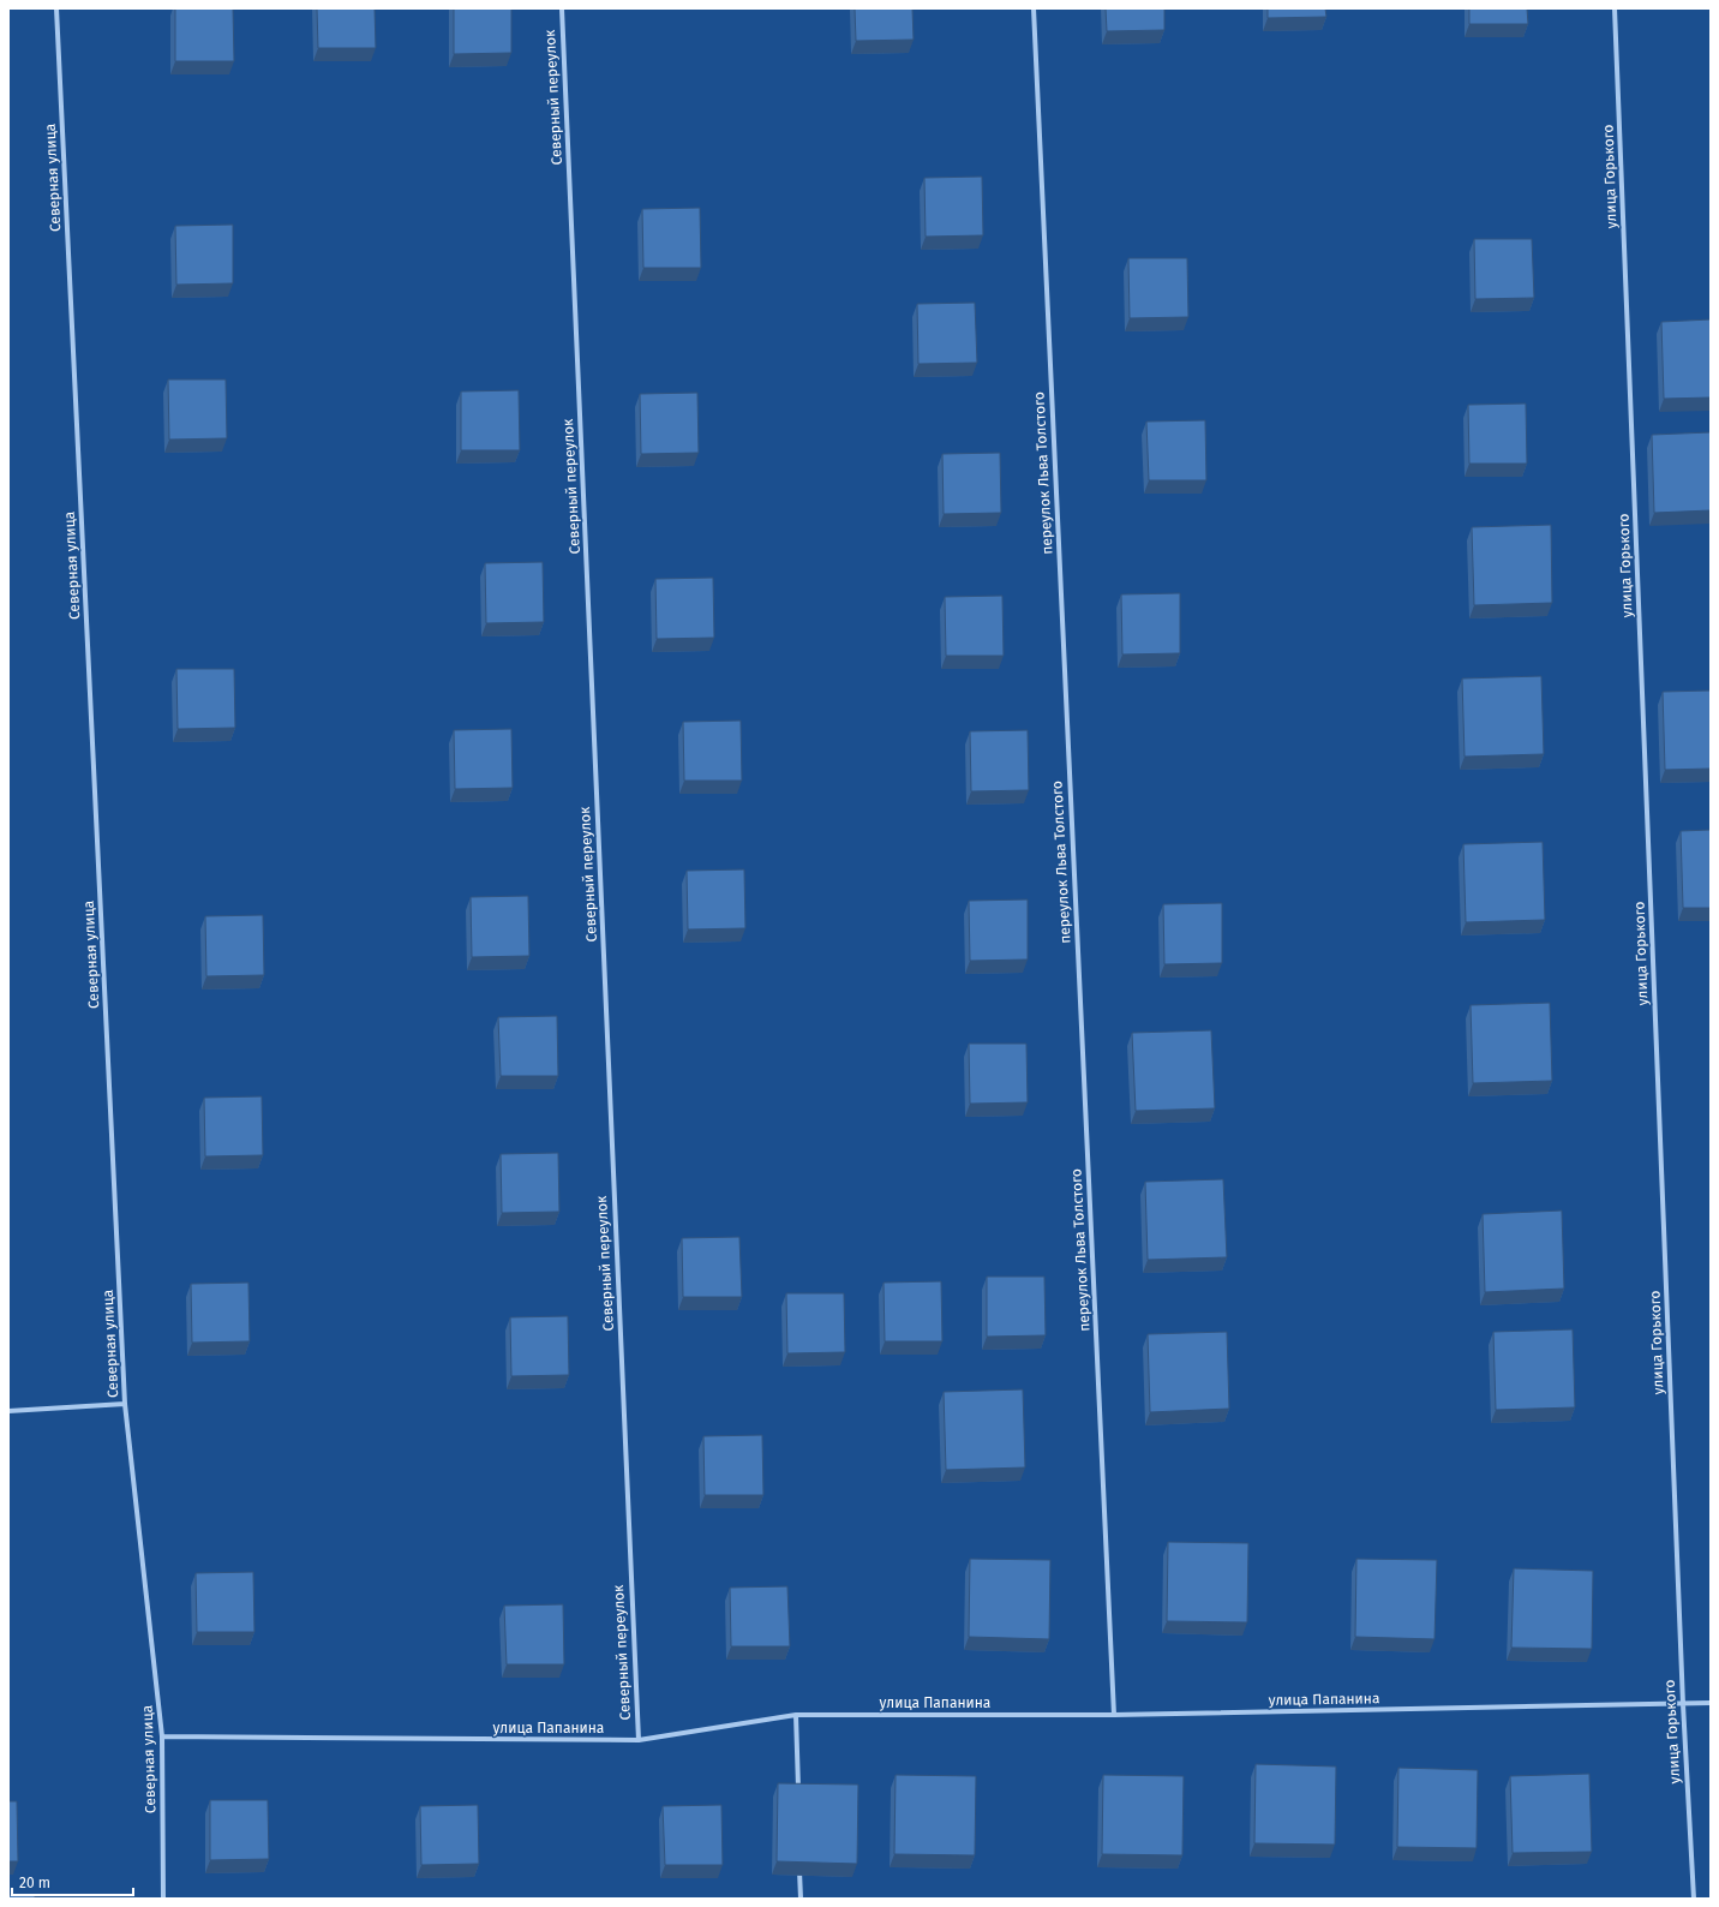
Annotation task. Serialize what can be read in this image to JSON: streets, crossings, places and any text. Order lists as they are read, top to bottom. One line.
{"streets":{"street":["Северный переулок","улица Горького","Северная улица","переулок Льва Толстого","улица Папанина"]},"crossings":[["Северный переулок","улица Папанина"],["улица Горького","улица Папанина"],["Северная улица","улица Папанина"],["переулок Льва Толстого","улица Папанина"]],"scale_bar":"20 m"}
